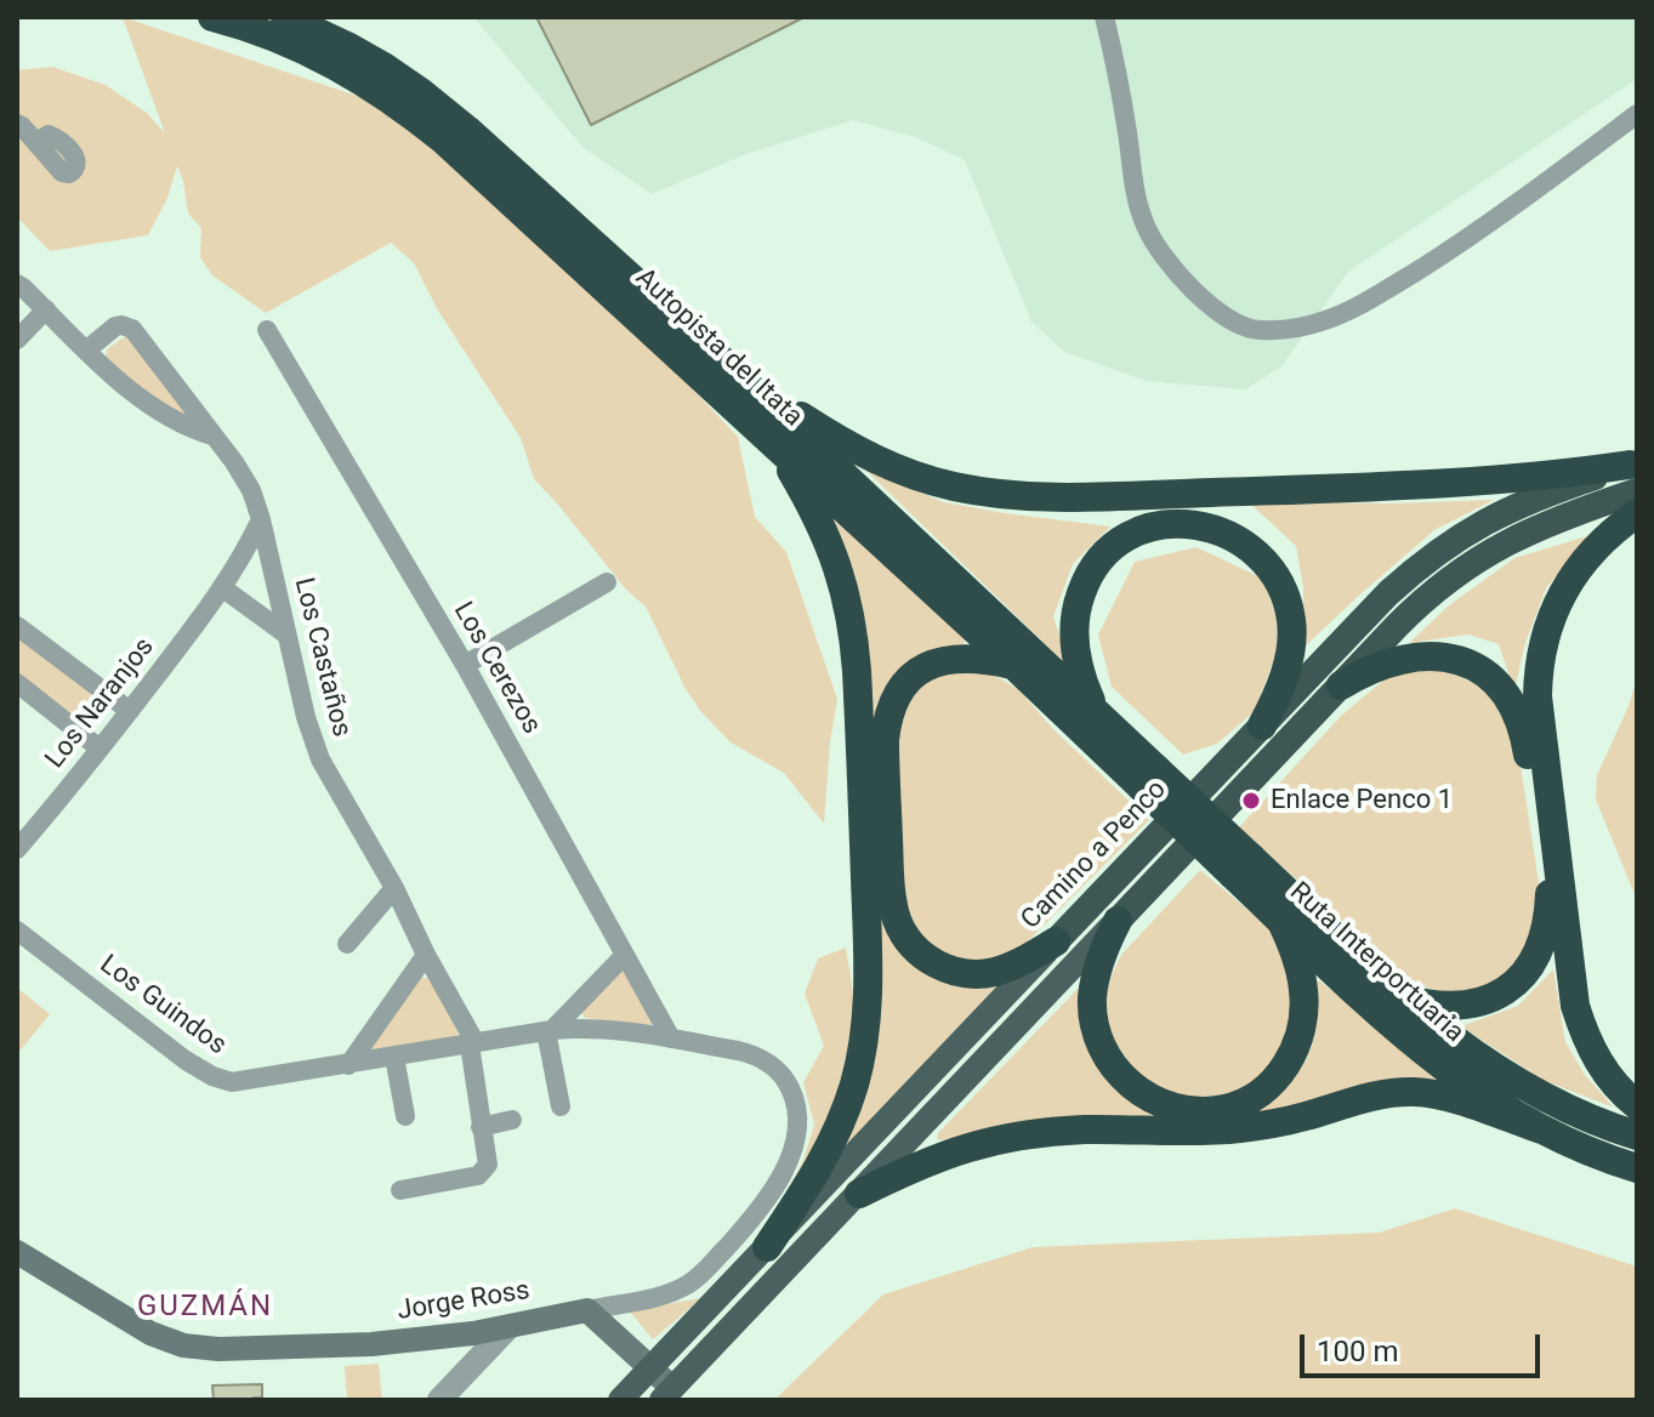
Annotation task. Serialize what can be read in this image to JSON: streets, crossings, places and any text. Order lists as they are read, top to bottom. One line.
{"streets":{"highway":["Autopista del Itata","Camino a Penco","Ruta Interportuaria"],"main road":["Jorge Ross"],"street":["Los Castaños","Los Cerezos","Los Naranjos","Los Guindos"]},"crossings":[["Los Castaños","Los Naranjos"],["Los Castaños","Los Guindos"],["Los Cerezos","Los Guindos"],["Los Guindos","Jorge Ross"]],"districts":["GUZMÁN"],"places":["Enlace Penco 1"],"scale_bar":"100 m"}
